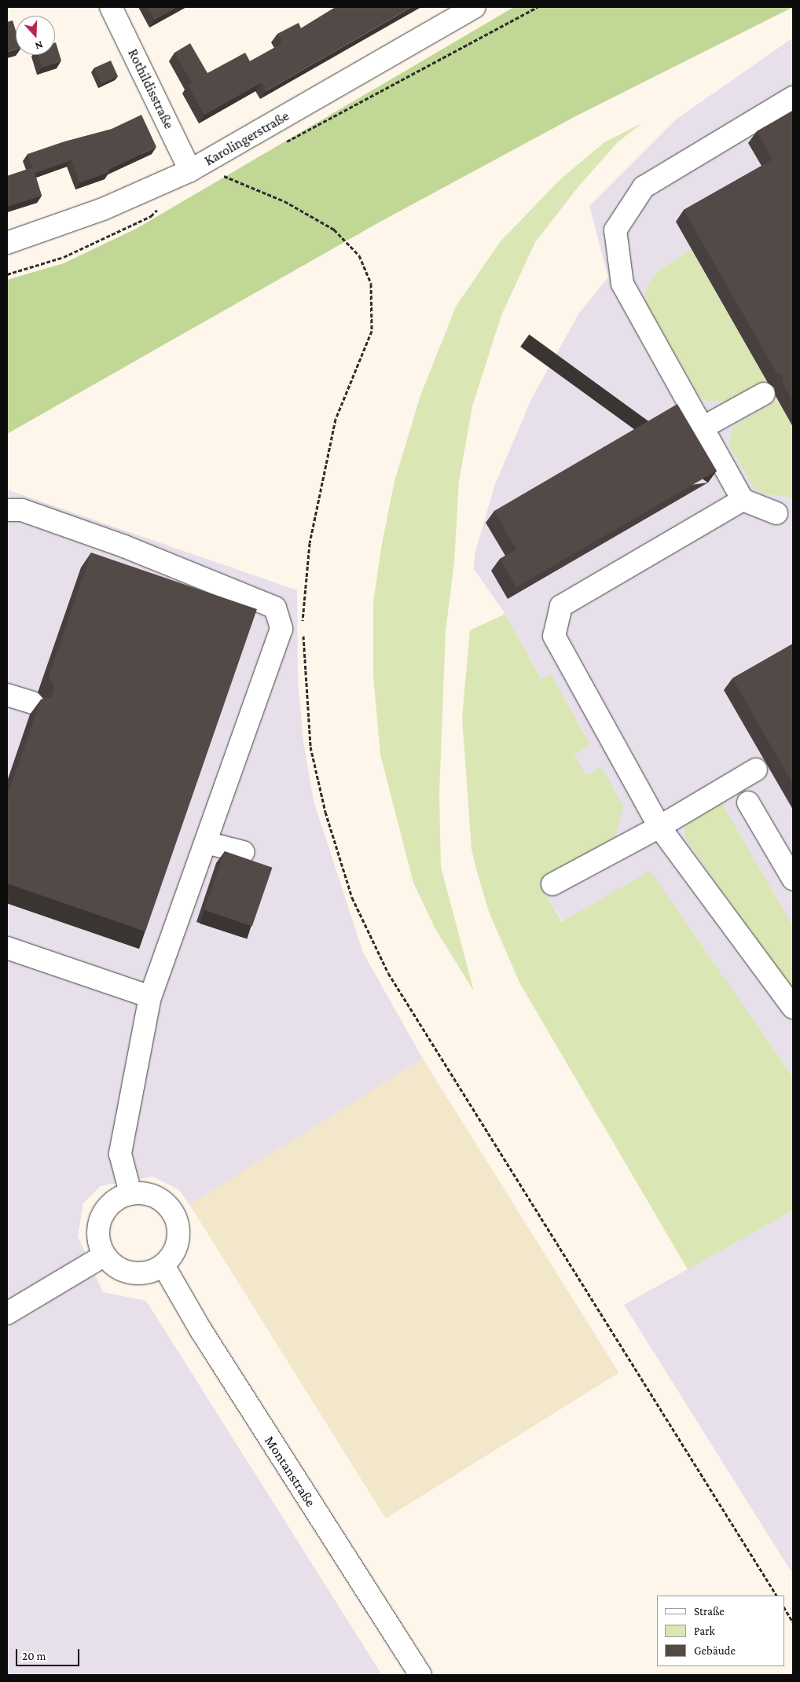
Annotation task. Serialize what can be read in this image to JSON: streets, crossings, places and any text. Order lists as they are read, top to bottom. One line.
{"streets":{"street":["Rothildisstraße","Karolingerstraße","Montanstraße"]},"crossings":[["Rothildisstraße","Karolingerstraße"]],"legend":["Straße","Park","Gebäude"],"scale_bar":"20 m","north":"bottom"}
